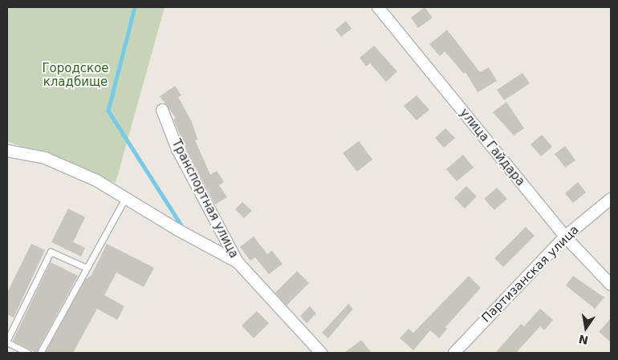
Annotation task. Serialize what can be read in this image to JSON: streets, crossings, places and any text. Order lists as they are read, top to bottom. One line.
{"streets":{"street":["улица Гайдара","Транспортная улица","Партизанская улица"]},"crossings":[["улица Гайдара","Партизанская улица"]],"parks":["Городское кладбище"],"north":"bottom"}
